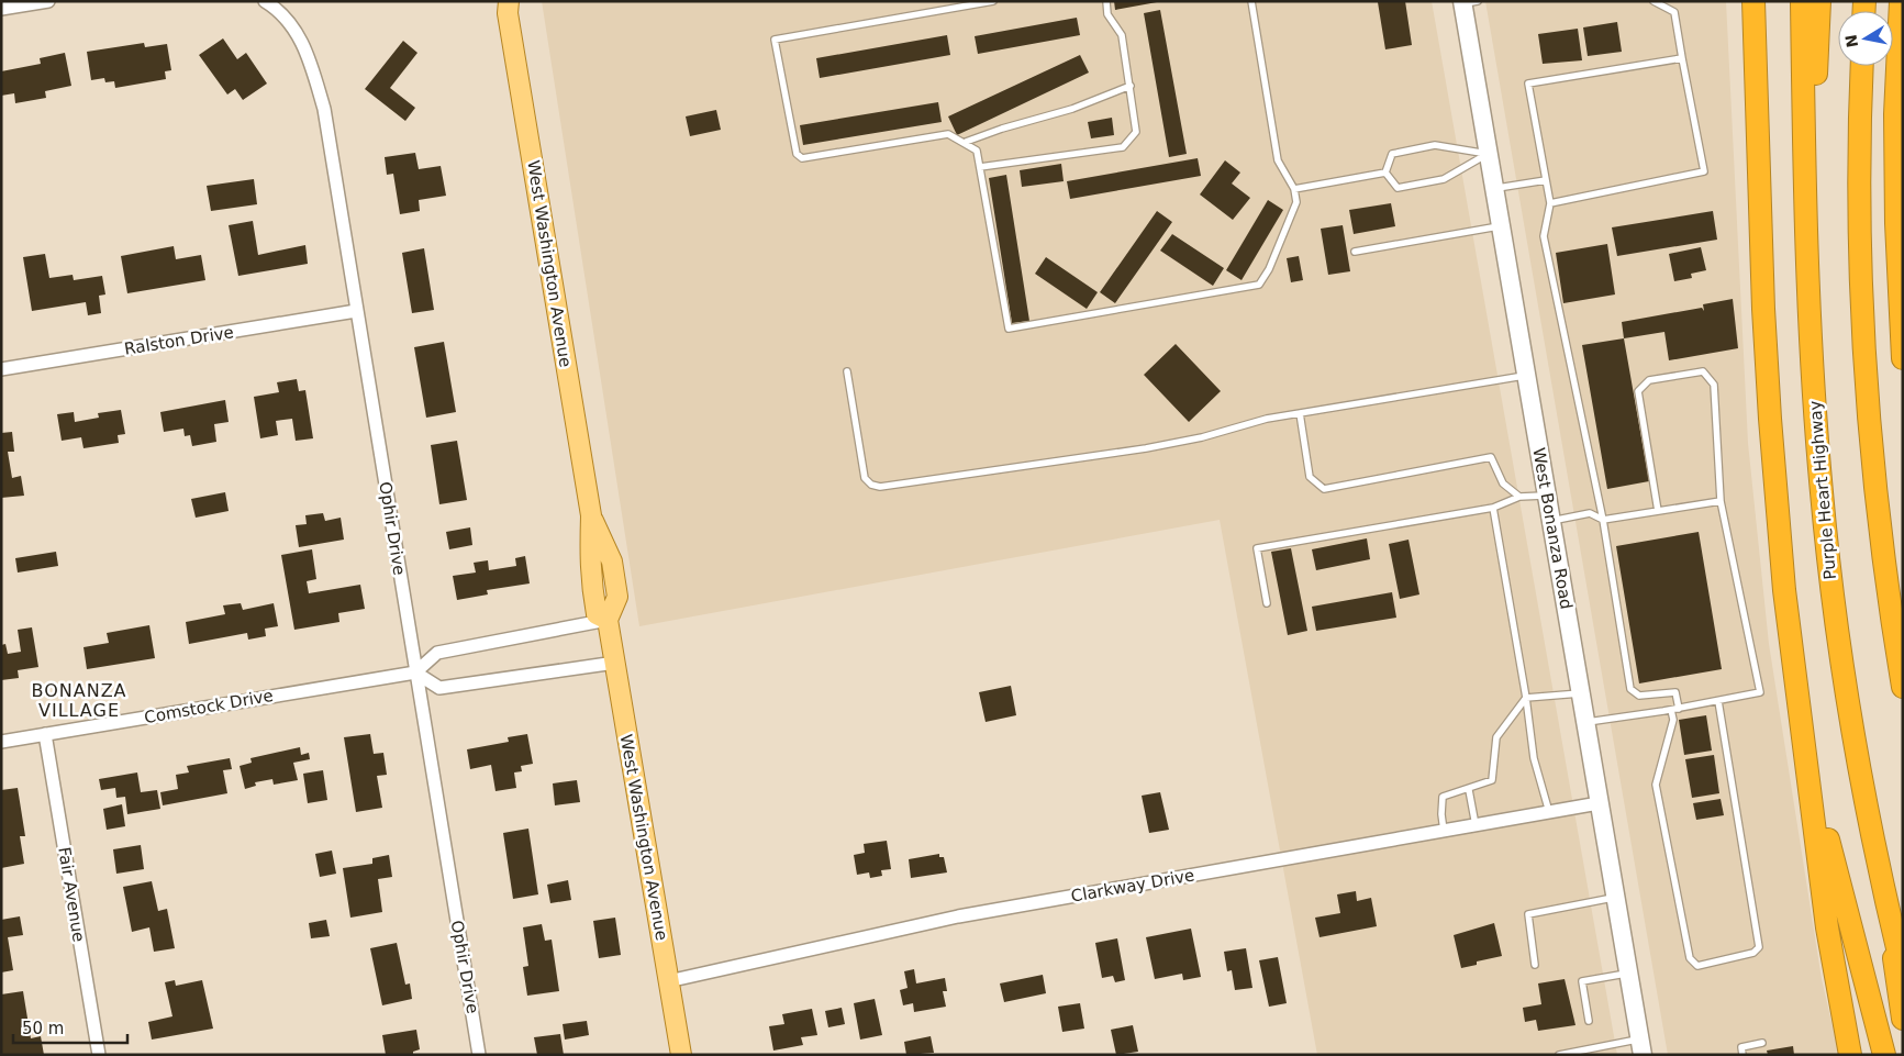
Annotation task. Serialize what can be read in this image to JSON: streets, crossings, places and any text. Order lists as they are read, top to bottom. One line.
{"streets":{"highway":["Purple Heart Highway"],"main road":["West Washington Avenue","West Bonanza Road"],"street":["Ralston Drive","Ophir Drive","Comstock Drive","Clarkway Drive","Fair Avenue"]},"crossings":[["West Washington Avenue","Clarkway Drive"],["Ralston Drive","Ophir Drive"],["Ophir Drive","Comstock Drive"],["West Bonanza Road","Clarkway Drive"],["Comstock Drive","Fair Avenue"]],"districts":["BONANZA VILLAGE"],"scale_bar":"50 m","north":"left"}
